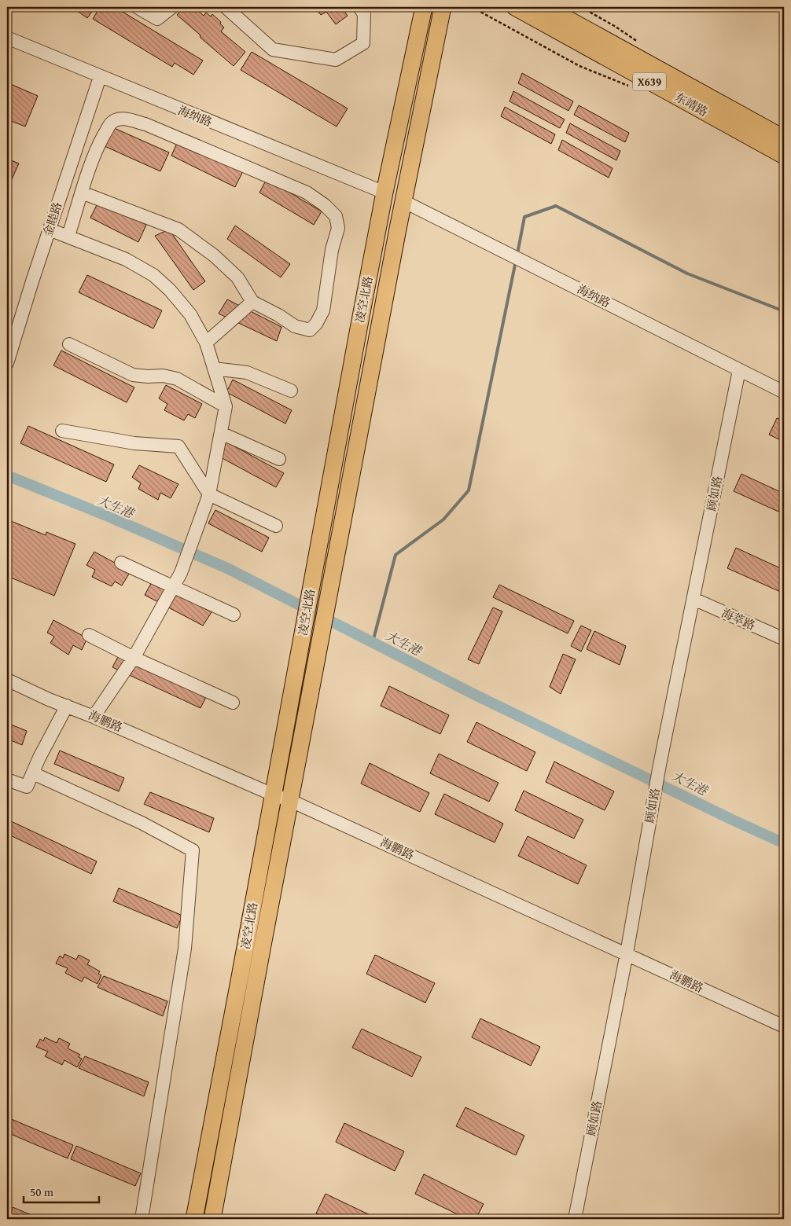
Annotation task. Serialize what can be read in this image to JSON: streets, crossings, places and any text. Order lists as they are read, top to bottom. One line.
{"streets":{"main road":["X639","东靖路","凌空北路"],"street":["海纳路","金睦路","顾如路","海萃路","海鹏路"]},"crossings":[["海纳路","金睦路"],["海纳路","凌空北路"],["海纳路","顾如路"],["凌空北路","海鹏路"],["顾如路","海萃路"],["顾如路","海鹏路"]],"water":["大生港"],"scale_bar":"50 m"}
